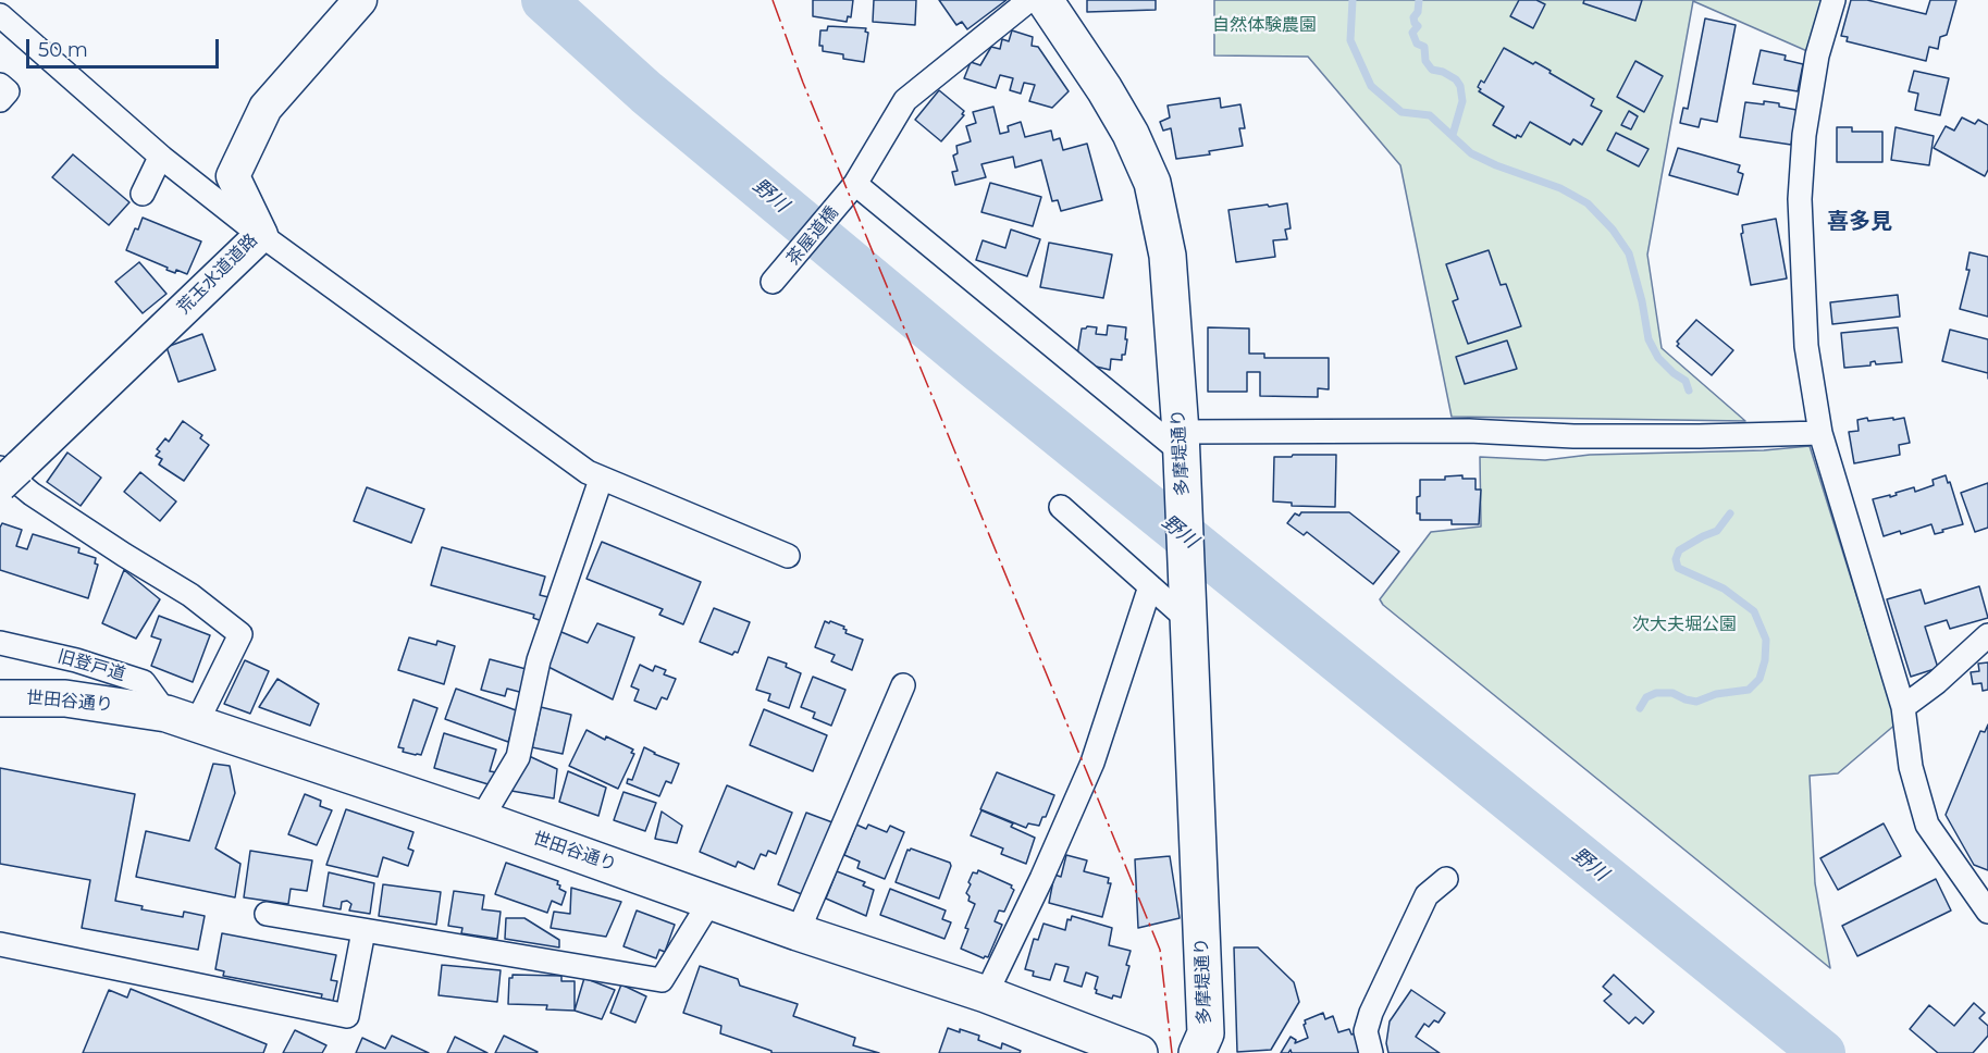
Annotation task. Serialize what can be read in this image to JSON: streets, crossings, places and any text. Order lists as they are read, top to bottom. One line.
{"streets":{"main road":["荒玉水道道路","多摩堤通り","世田谷通り"],"street":["茶屋道橋","旧登戸道"]},"crossings":[["旧登戸道","世田谷通り"]],"districts":["喜多見"],"water":["野川"],"parks":["自然体験農園","次大夫堀公園"],"scale_bar":"50 m"}
